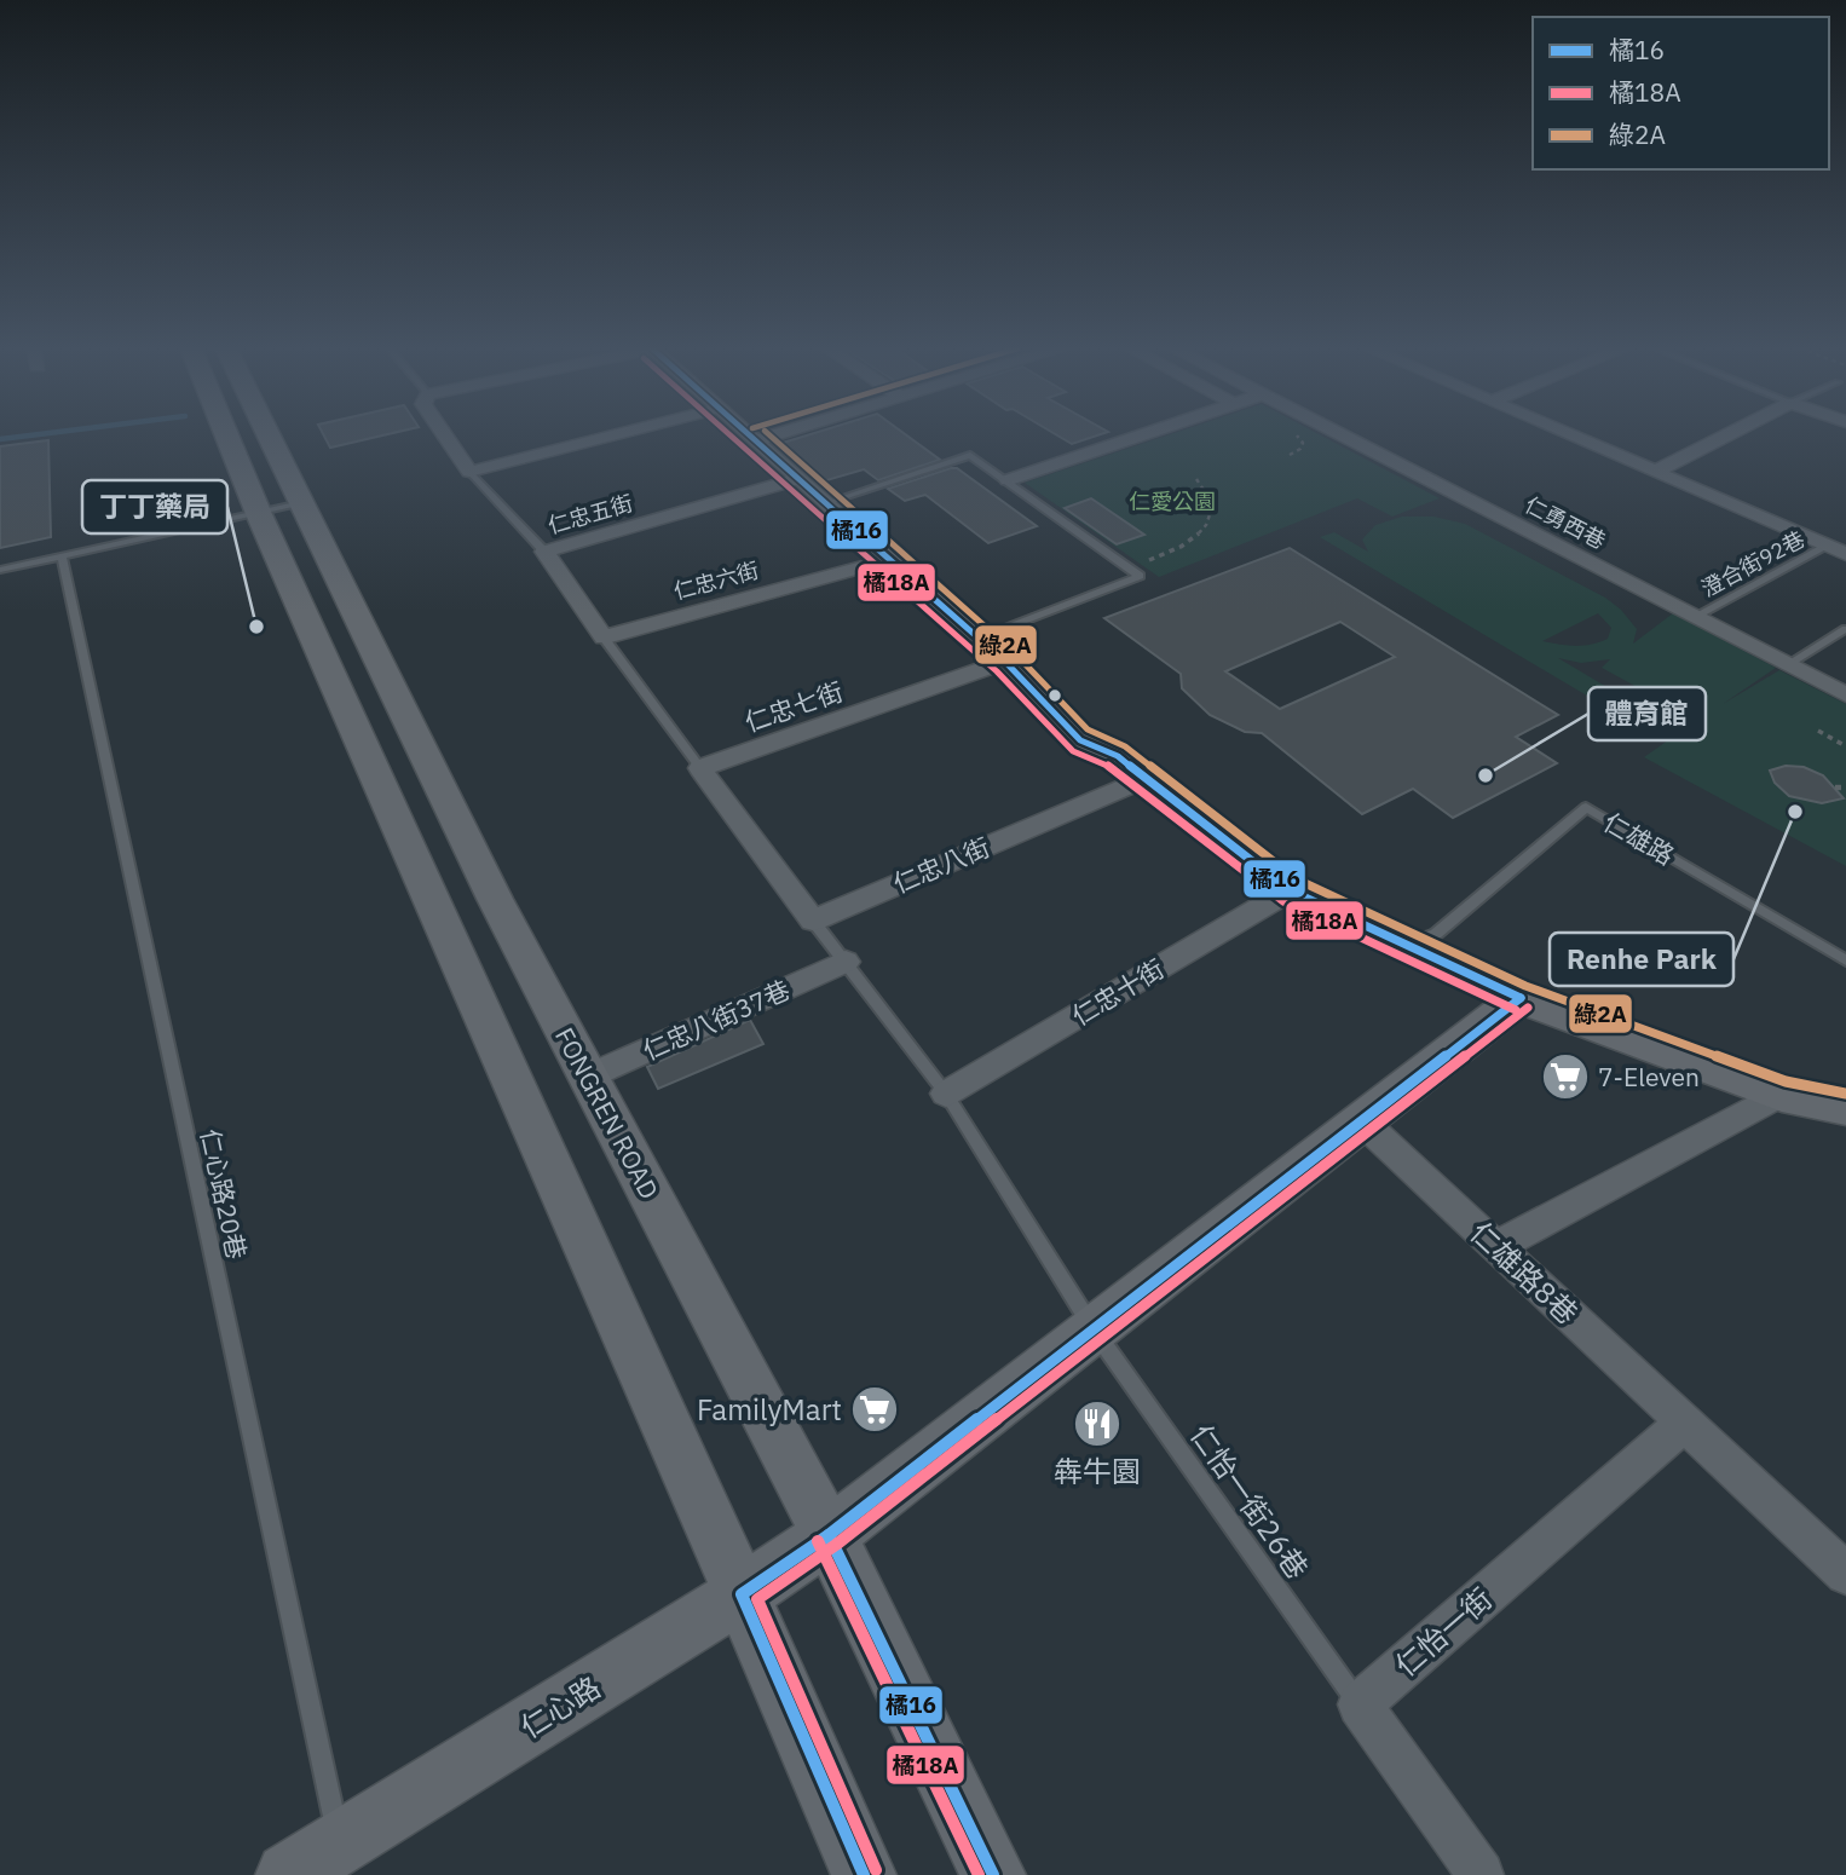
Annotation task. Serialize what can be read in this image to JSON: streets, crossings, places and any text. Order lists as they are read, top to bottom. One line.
{"streets":{"main road":["FONGREN ROAD","仁心路"],"street":["仁忠五街","仁勇西巷","仁忠六街","仁忠七街","仁忠八街","仁忠十街","仁忠八街37巷","仁雄路8巷","仁怡一街"],"lane":["澄合街92巷","仁雄路","仁心路20巷","仁怡一街26巷"]},"crossings":[["仁忠五街","仁忠六街"],["仁勇西巷","澄合街92巷"],["仁忠八街37巷","FONGREN ROAD"],["FONGREN ROAD","仁心路"],["仁心路20巷","仁心路"],["仁雄路8巷","仁怡一街"],["仁雄路8巷","仁心路"],["仁怡一街26巷","仁怡一街"],["仁怡一街26巷","仁心路"]],"parks":["仁愛公園"],"places":{"other":["丁丁藥局","體育館","Renhe Park"],"supermarket":["7-Eleven","FamilyMart"],"restaurant":["犇牛園"]},"lines":["transit line 橘16","transit line 橘18A","transit line 綠2A"],"legend":["橘16","橘18A","綠2A"]}
